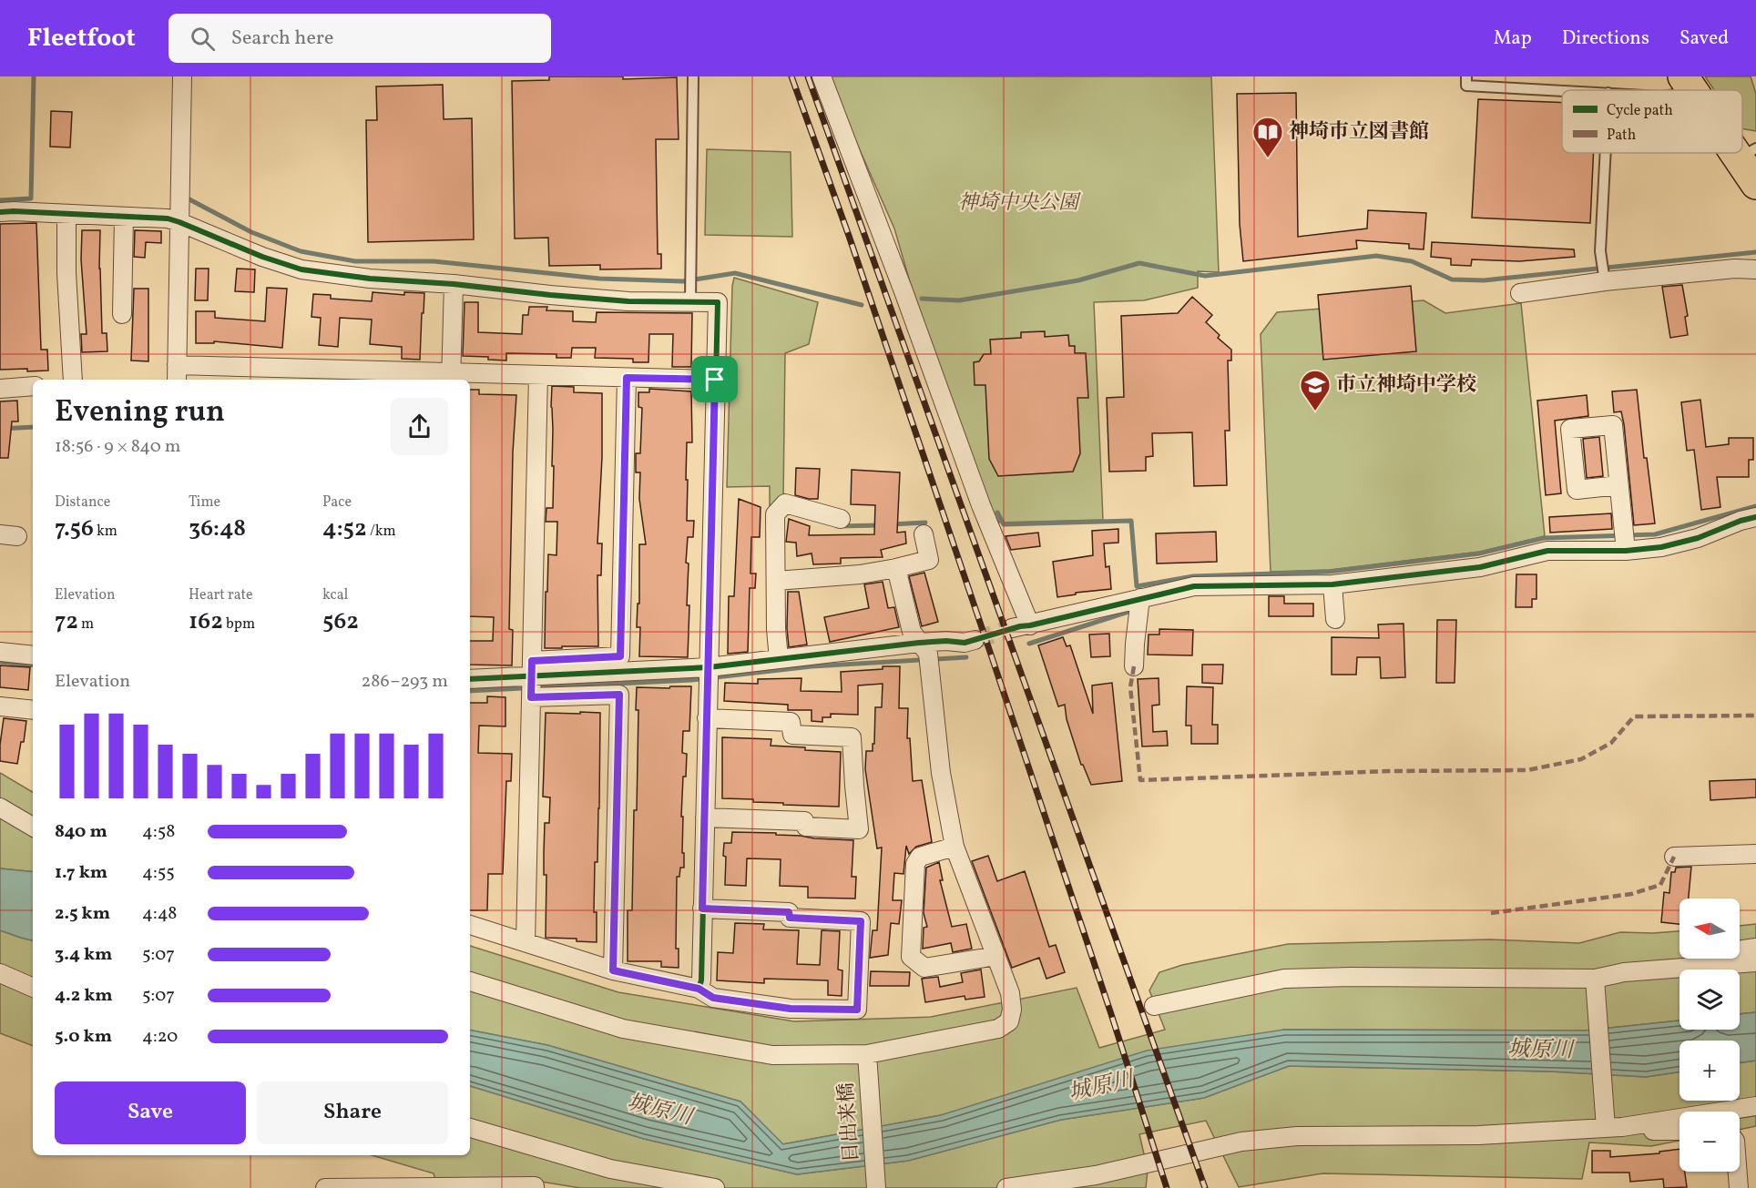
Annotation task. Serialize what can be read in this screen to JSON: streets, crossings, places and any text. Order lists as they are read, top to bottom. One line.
{"streets":{"street":["日出来橋"]},"water":["城原川"],"parks":["神埼中央公園"],"places":{"library":["神埼市立図書館"],"school or university":["市立神埼中学校"]},"legend":["Cycle path","Path"],"north":"left","page":{"header":"Fleetfoot","search":"Search here","nav":["Map","Directions","Saved"],"heading":["Evening run","18:56 · 9 × 840 m"],"stats":[["Distance","7.56 km"],["Time","36:48"],["Pace","4:52 /km"],["Elevation","72 m"],["Heart rate","162 bpm"],["kcal","562"]],"chart":["Elevation","286–293 m"],"list":[{"name":"840 m","note":"4:58"},{"name":"1.7 km","note":"4:55"},{"name":"2.5 km","note":"4:48"},{"name":"3.4 km","note":"5:07"},{"name":"4.2 km","note":"5:07"},{"name":"5.0 km","note":"4:20"}],"map_buttons":["+","−"],"buttons":["Save","Share"]}}
